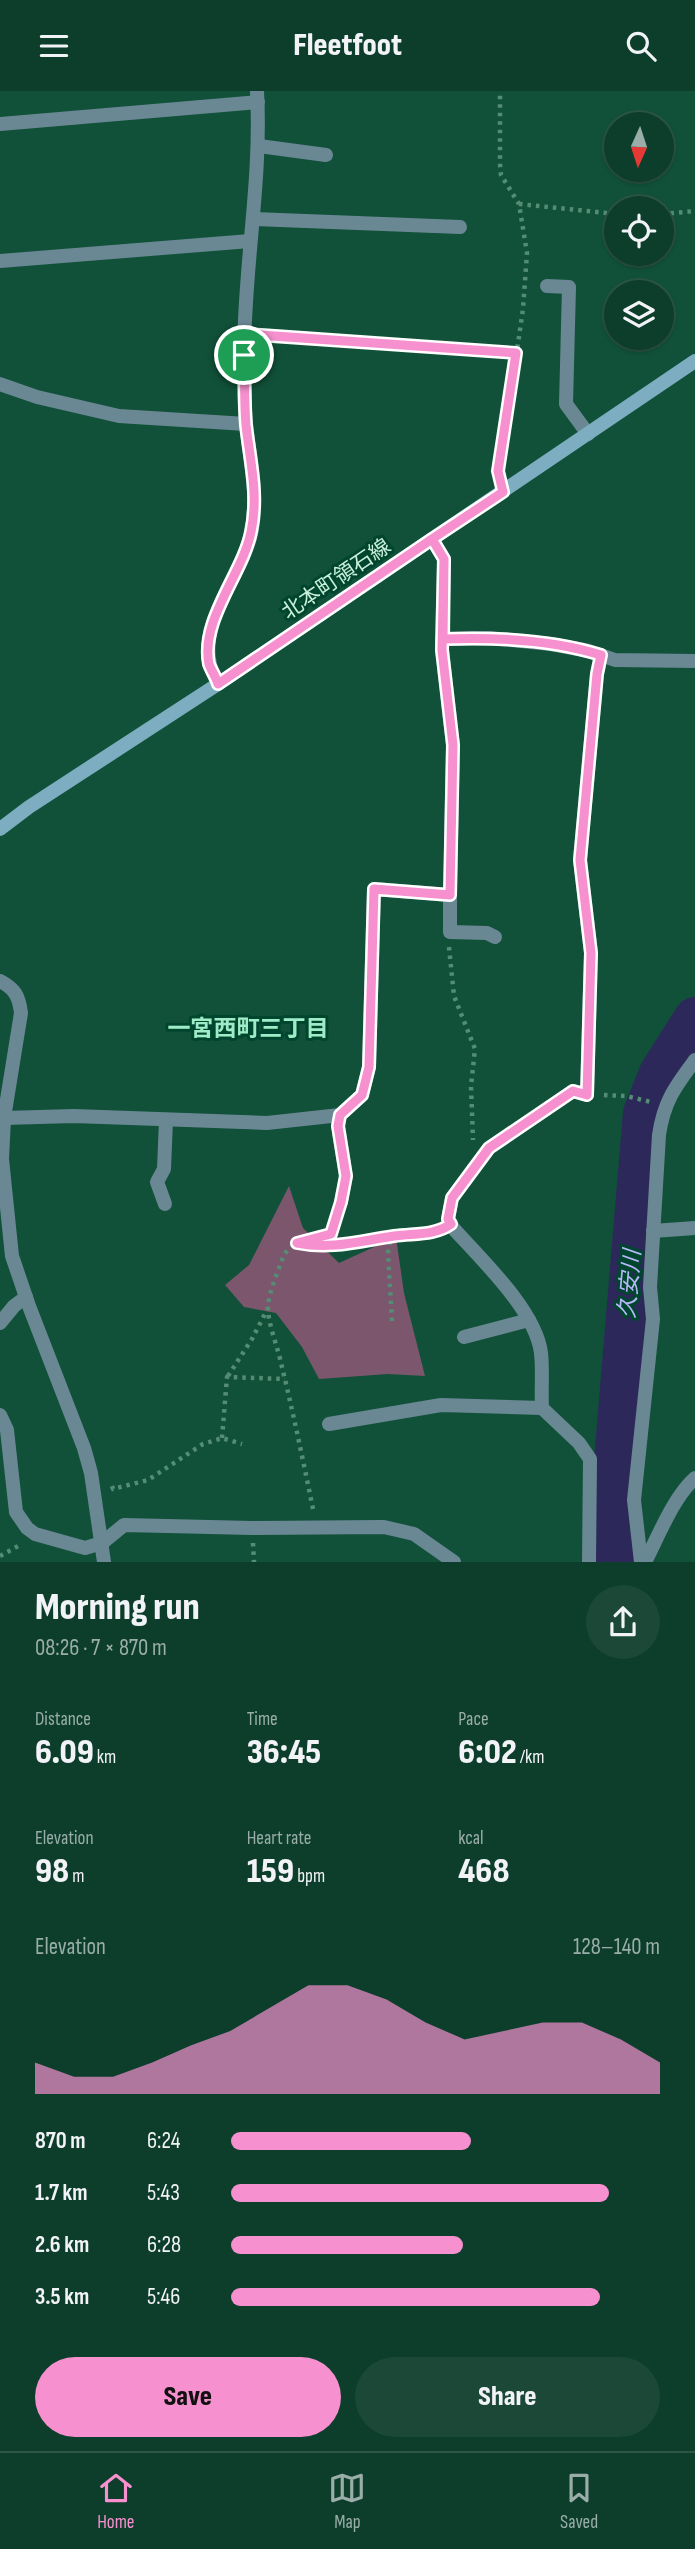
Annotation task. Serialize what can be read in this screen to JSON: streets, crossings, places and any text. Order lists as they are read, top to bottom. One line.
{"streets":{"main road":["北本町領石線"]},"districts":["一宮西町三丁目"],"water":["久安川"],"north":"bottom","page":{"header":"Fleetfoot","heading":["Morning run","08:26 · 7 × 870 m"],"stats":[["Distance","6.09 km"],["Time","36:45"],["Pace","6:02 /km"],["Elevation","98 m"],["Heart rate","159 bpm"],["kcal","468"]],"chart":["Elevation","128–140 m"],"list":[{"name":"870 m","note":"6:24"},{"name":"1.7 km","note":"5:43"},{"name":"2.6 km","note":"6:28"},{"name":"3.5 km","note":"5:46"}],"buttons":["Save","Share"],"tabs":["Home","Map","Saved"]}}
